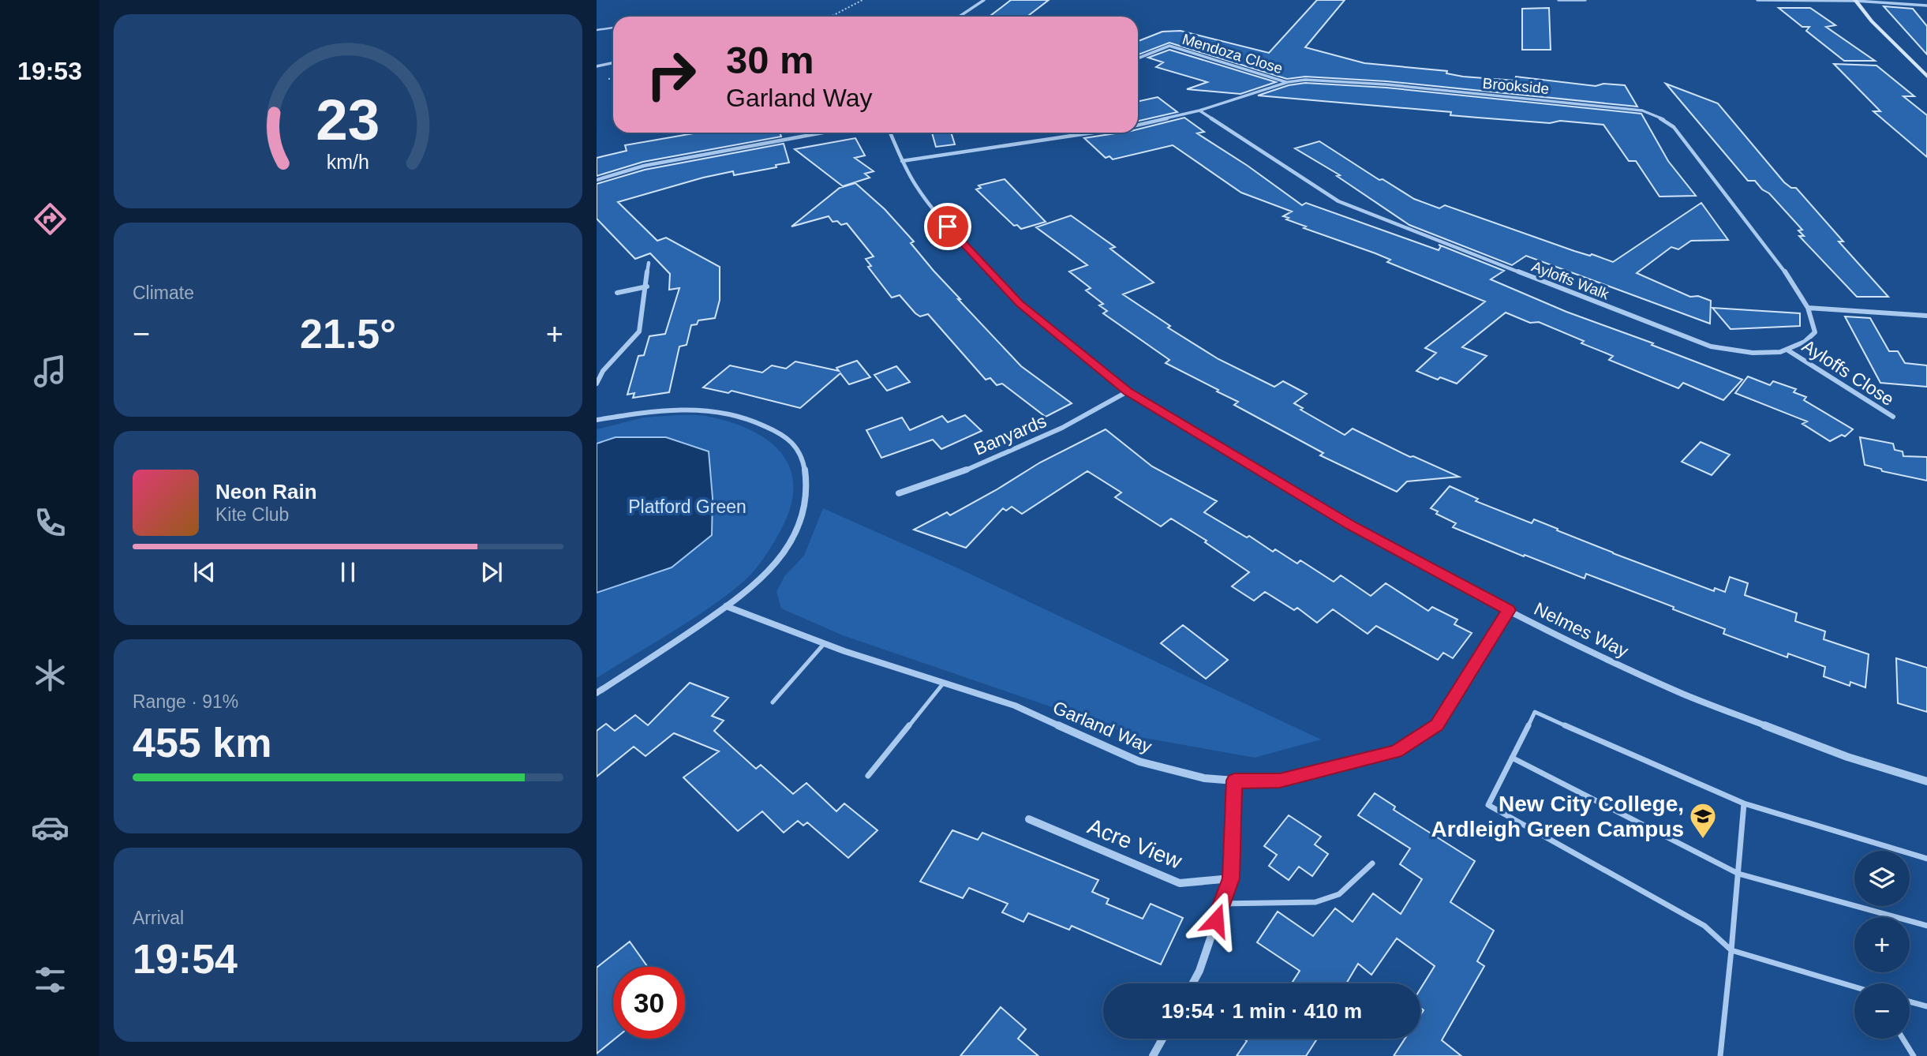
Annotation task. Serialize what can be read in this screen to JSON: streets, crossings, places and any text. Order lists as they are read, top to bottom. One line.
{"streets":{"street":["Mendoza Close","Brookside","Ayloffs Walk","Ayloffs Close","Banyards","Nelmes Way","Garland Way","Acre View"]},"crossings":[["Mendoza Close","Brookside"],["Brookside","Ayloffs Walk"],["Brookside","Nelmes Way"],["Ayloffs Walk","Ayloffs Close"],["Banyards","Nelmes Way"],["Nelmes Way","Garland Way"]],"parks":["Platford Green"],"places":{"school or university":["New City College, Ardleigh Green Campus"]},"page":{"tabs":"19:53","turn":["30 m","Garland Way"],"tile":["Climate",["Range · 91%","455 km"],["Arrival","19:54"]],"heat":["−","21.5°","+"],"song":["Neon Rain","Kite Club"],"map_buttons":["+","−"],"limit":"30","trip":"19:54 · 1 min · 410 m","gauge":["23","km/h"]}}
